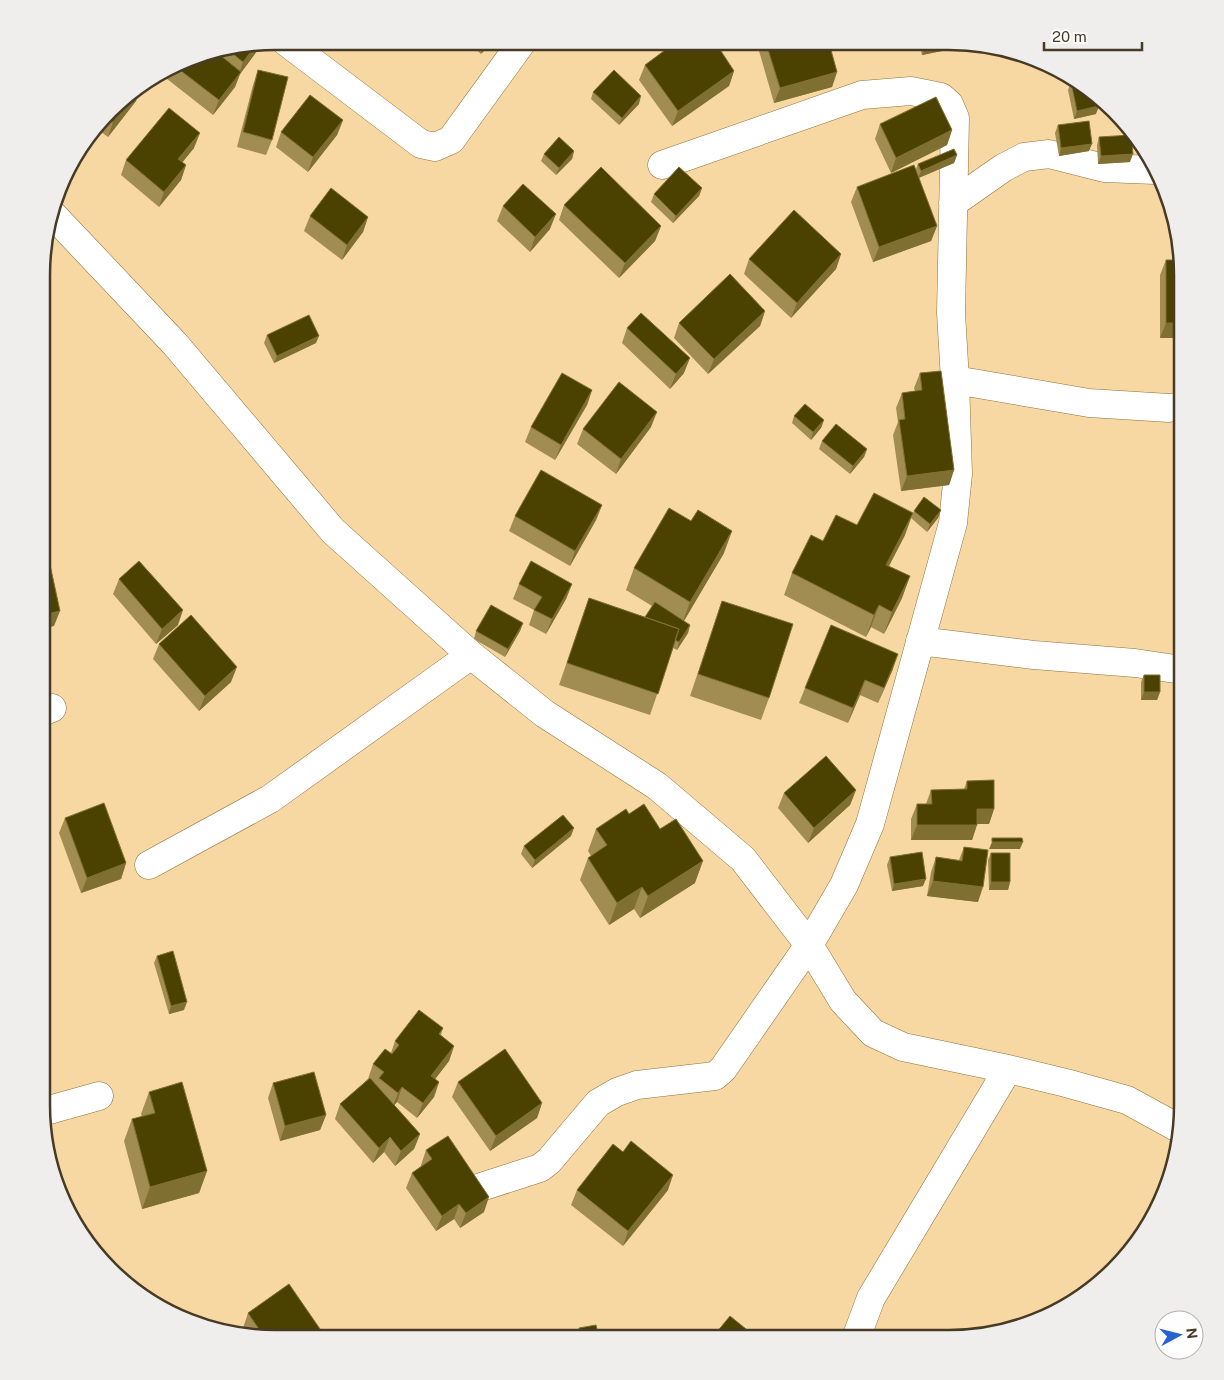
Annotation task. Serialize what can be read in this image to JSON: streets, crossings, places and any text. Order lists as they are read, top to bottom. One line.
{"scale_bar":"20 m","north":"right"}
